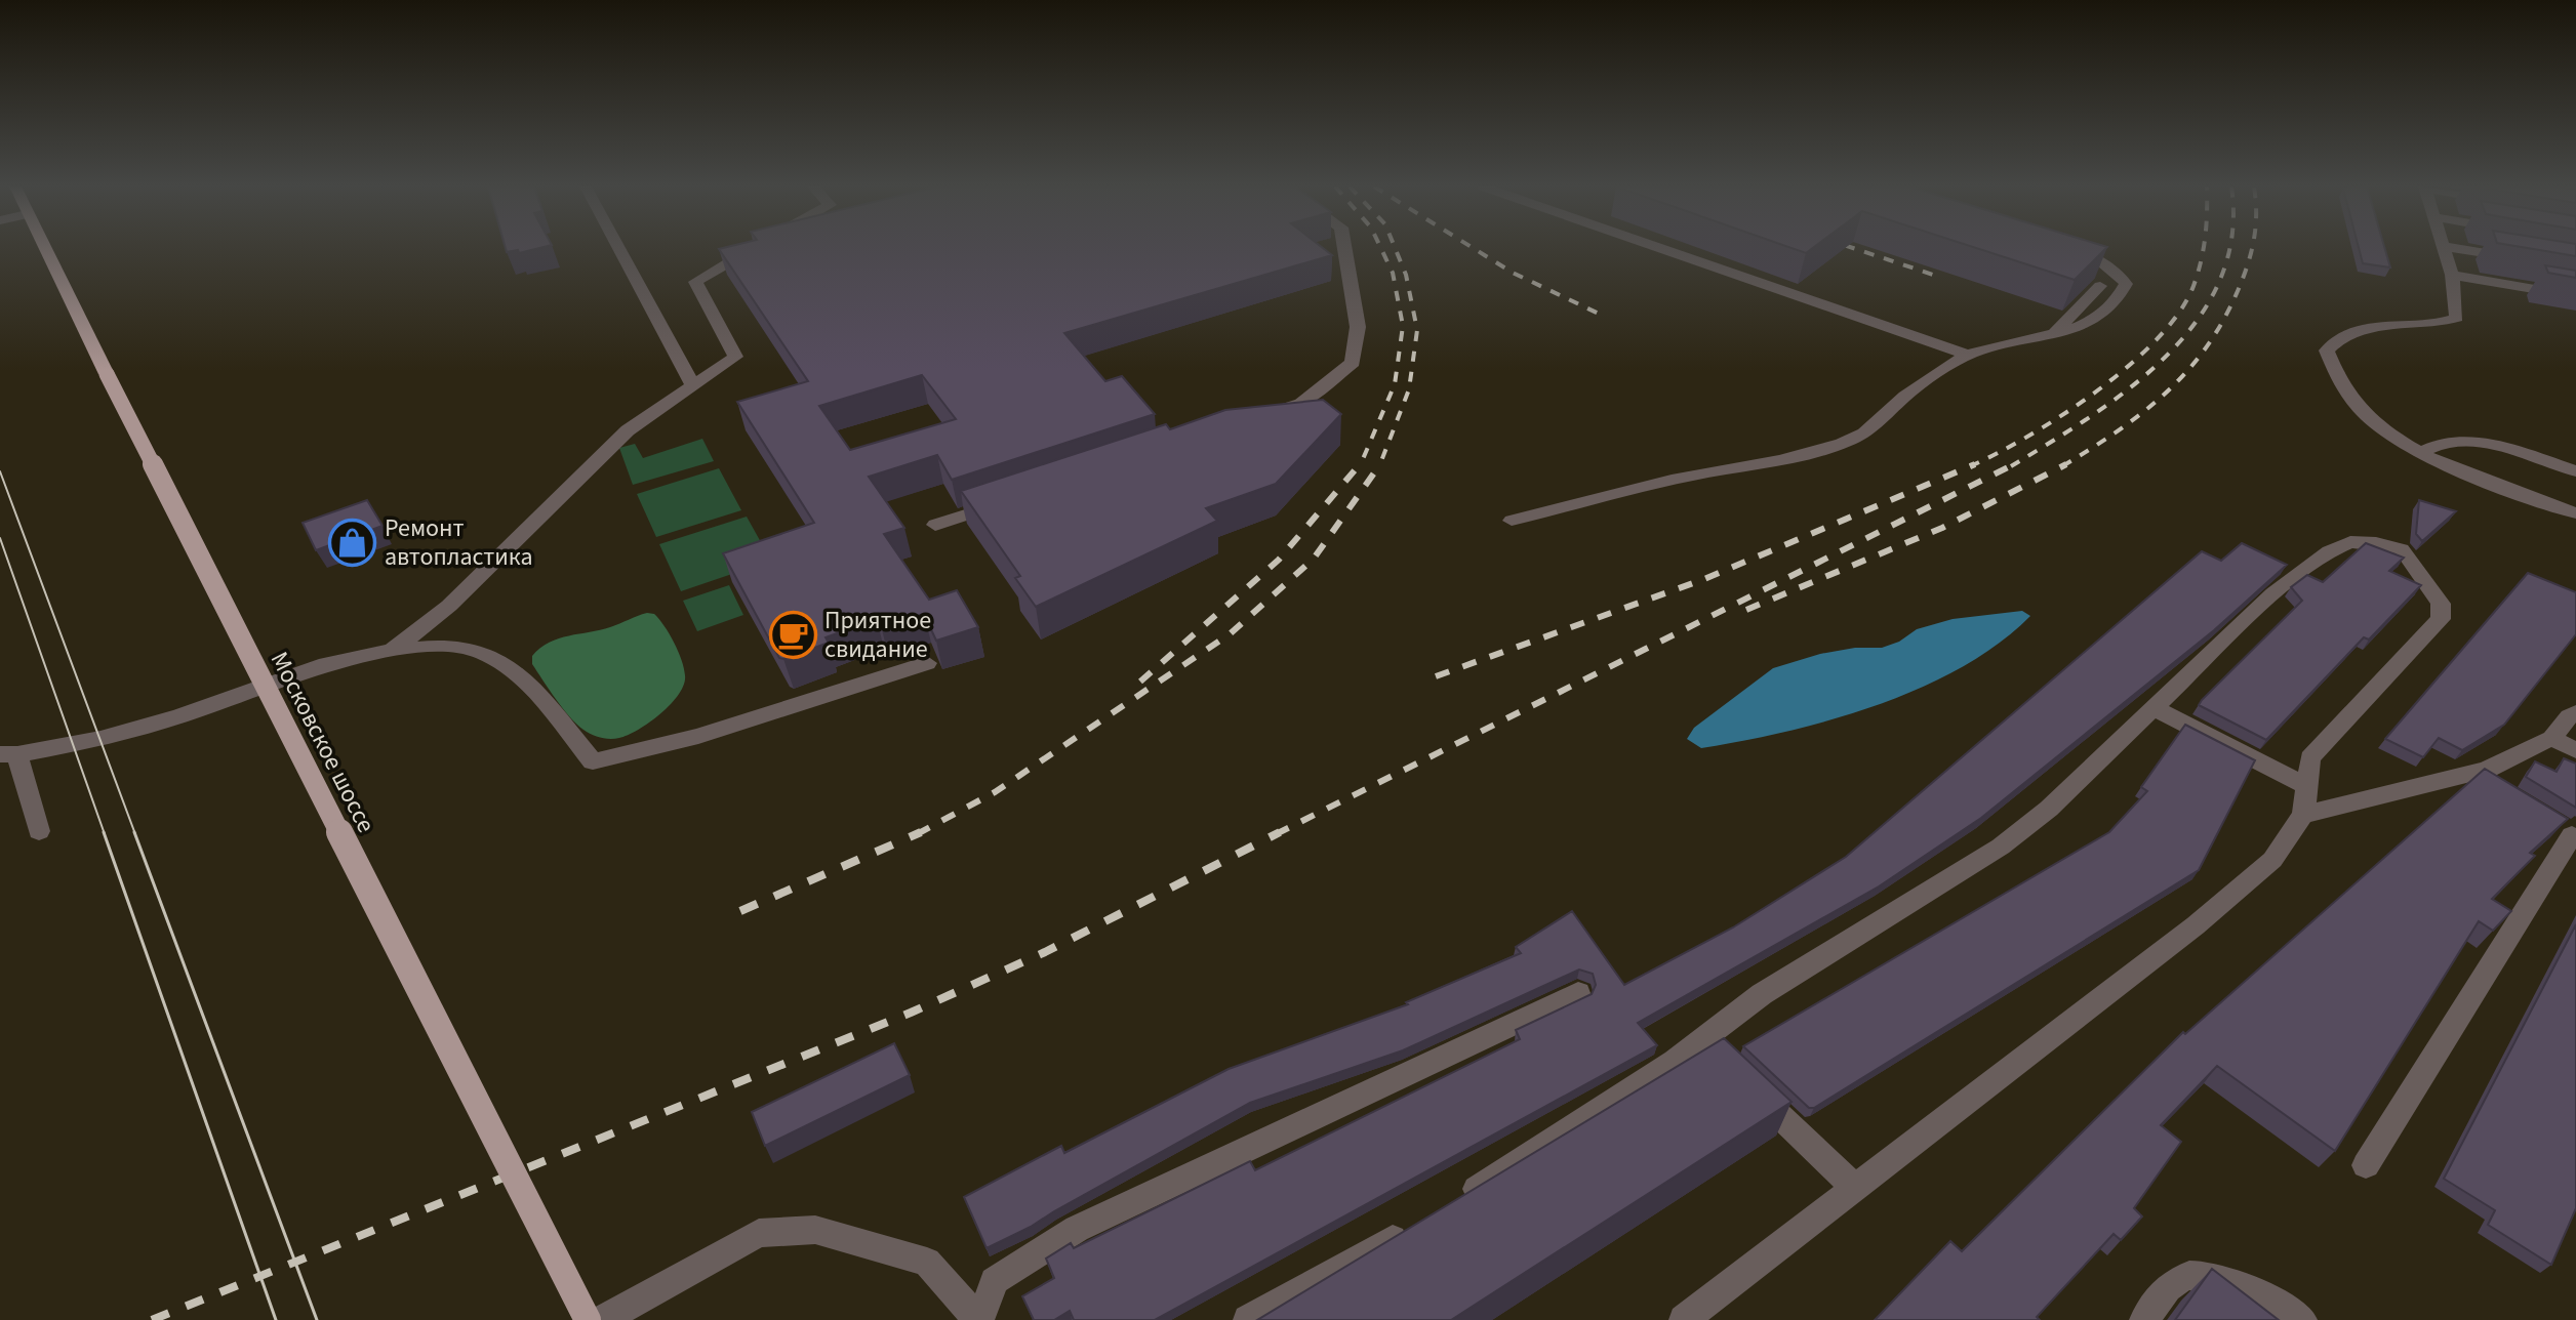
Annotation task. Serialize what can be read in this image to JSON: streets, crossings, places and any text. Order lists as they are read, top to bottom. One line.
{"streets":{"main road":["Московское шоссе"]},"places":{"shop":["Ремонт автопластика"],"cafe":["Приятное свидание"]}}
